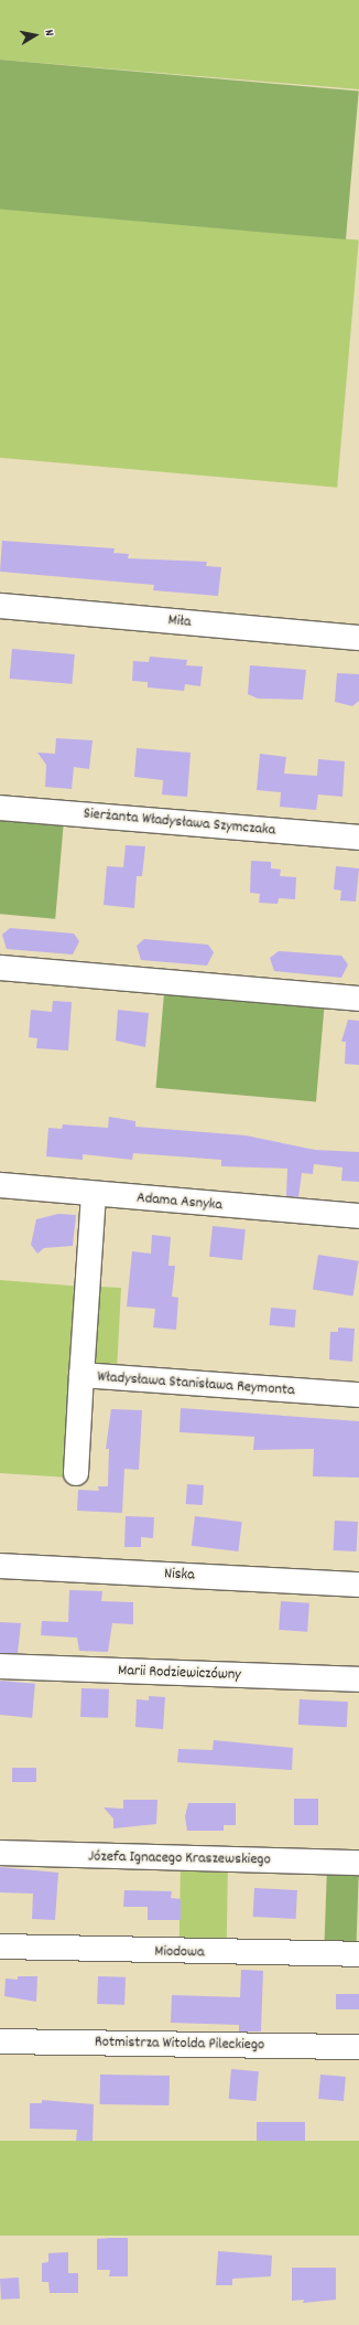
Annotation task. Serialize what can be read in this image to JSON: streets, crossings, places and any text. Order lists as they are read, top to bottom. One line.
{"streets":{"street":["Miła","Sierżanta Władysława Szymczaka","Adama Asnyka","Władysława Stanisława Reymonta","Niska","Marii Rodziewiczówny","Józefa Ignacego Kraszewskiego","Miodowa","Rotmistrza Witolda Pileckiego"]},"crossings":[["Adama Asnyka","Władysława Stanisława Reymonta"]],"north":"right"}
